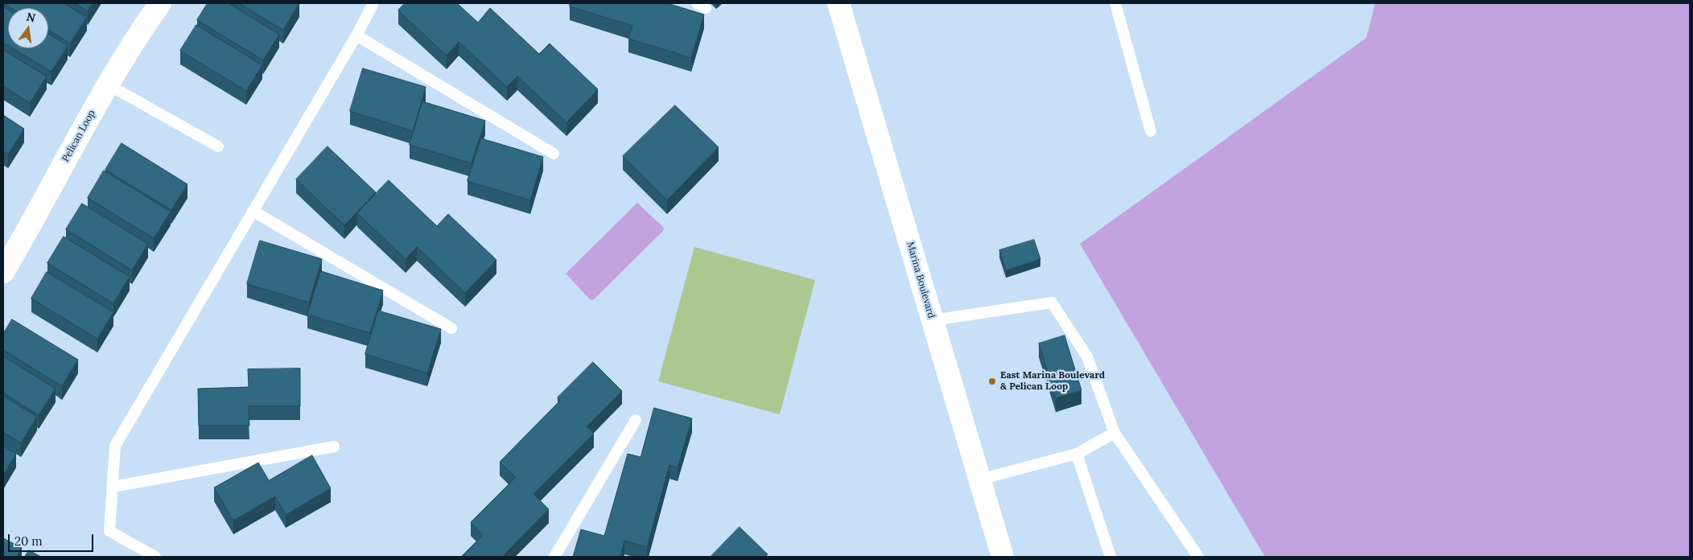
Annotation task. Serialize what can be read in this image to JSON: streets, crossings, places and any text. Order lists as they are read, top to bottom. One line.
{"streets":{"street":["Pelican Loop","Marina Boulevard"]},"places":["East Marina Boulevard & Pelican Loop"],"scale_bar":"20 m","north":"top"}
